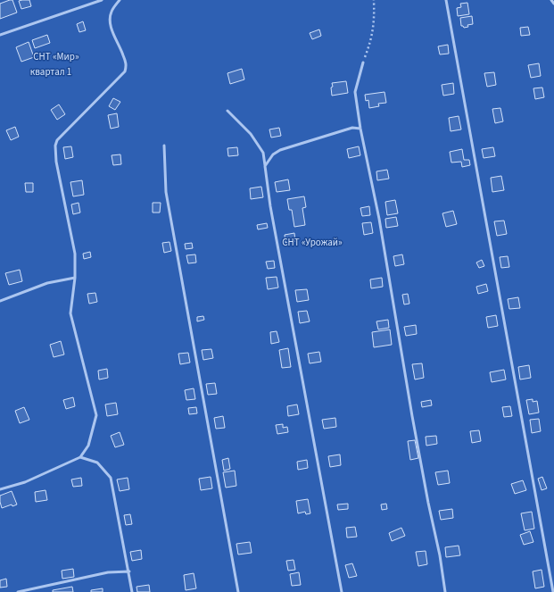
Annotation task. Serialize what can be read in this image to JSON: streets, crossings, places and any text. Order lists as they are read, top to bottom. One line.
{"parks":["СНТ «Мир»","квартал 1","СНТ «Урожай»"]}
